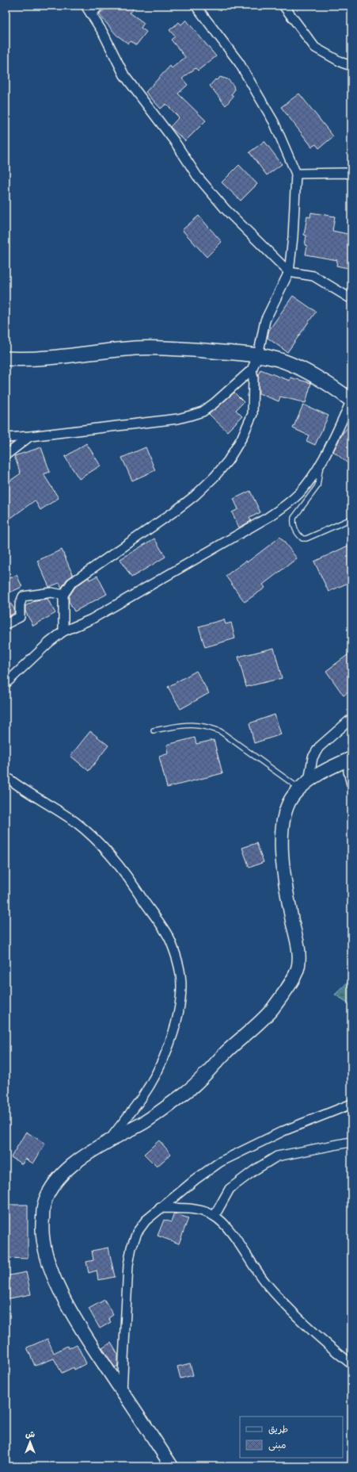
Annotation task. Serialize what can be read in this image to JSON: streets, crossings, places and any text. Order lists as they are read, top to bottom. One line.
{"legend":["طريق","مبنى"],"north":"top"}
